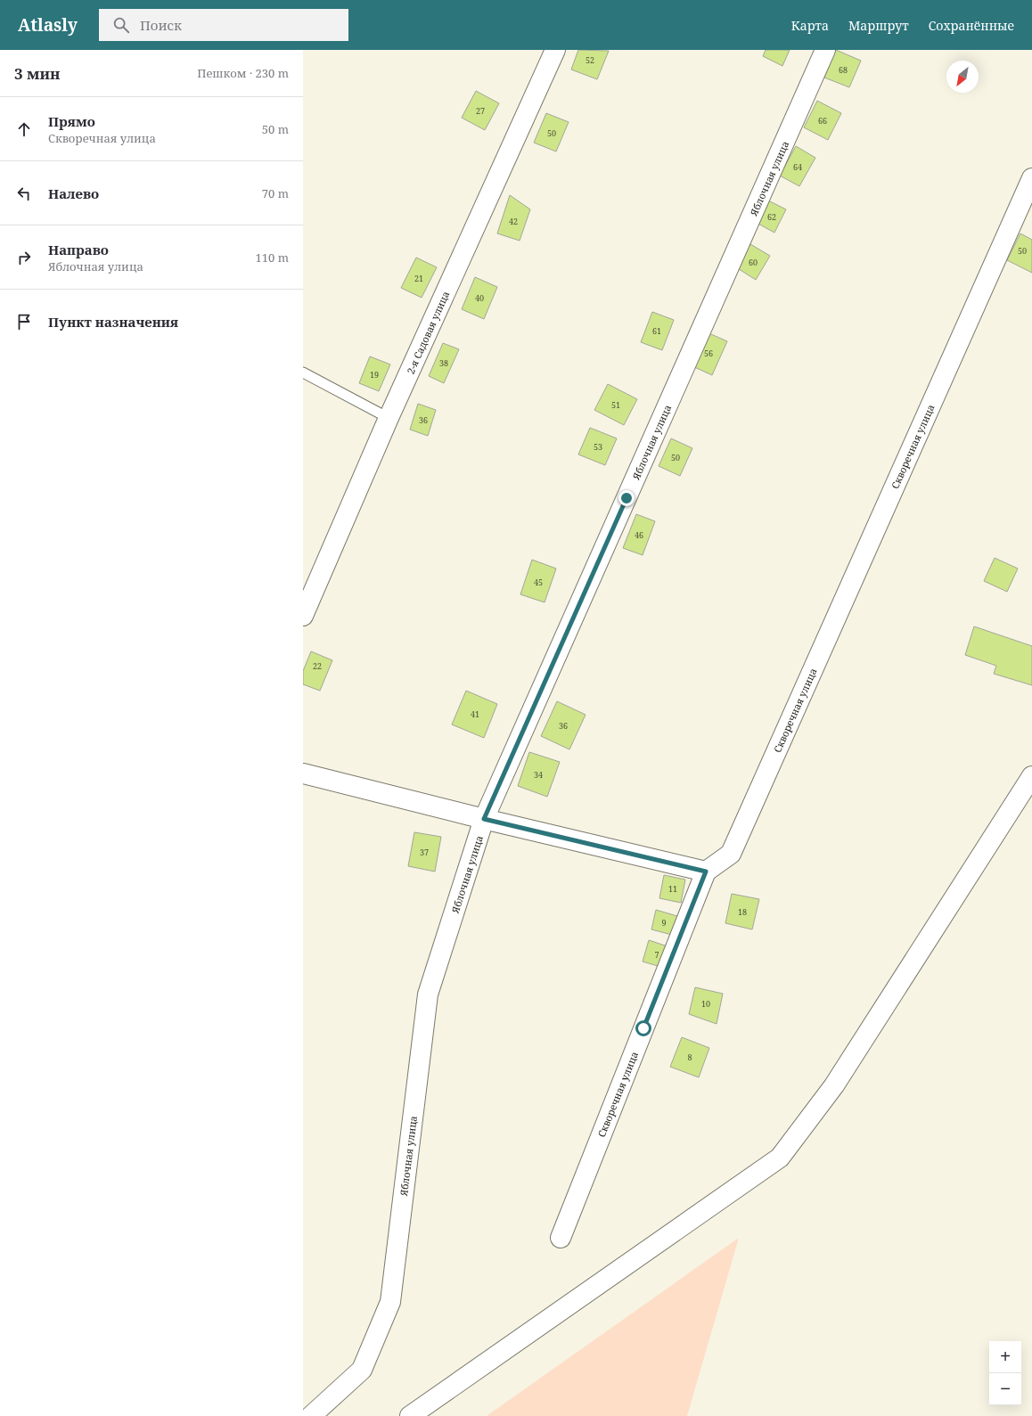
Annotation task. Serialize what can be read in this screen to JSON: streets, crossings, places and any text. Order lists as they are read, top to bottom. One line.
{"streets":{"street":["Яблочная улица","2-я Садовая улица","Скворечная улица"]},"house_numbers":["52","68","27","66","50","64","62","42","50","60","21","40","61","56","38","19","51","36","53","50","46","45","22","41","36","34","37","11","18","9","7","10","8"],"north":"bottom left","page":{"header":"Atlasly","search":"Поиск","nav":["Карта","Маршрут","Сохранённые"],"heading":["3 мин","Пешком · 230 m"],"list":[["Прямо","Скворечная улица","50 m"],["Налево","70 m"],["Направо","Яблочная улица","110 m"],"Пункт назначения"],"map_buttons":["+","−"]}}
